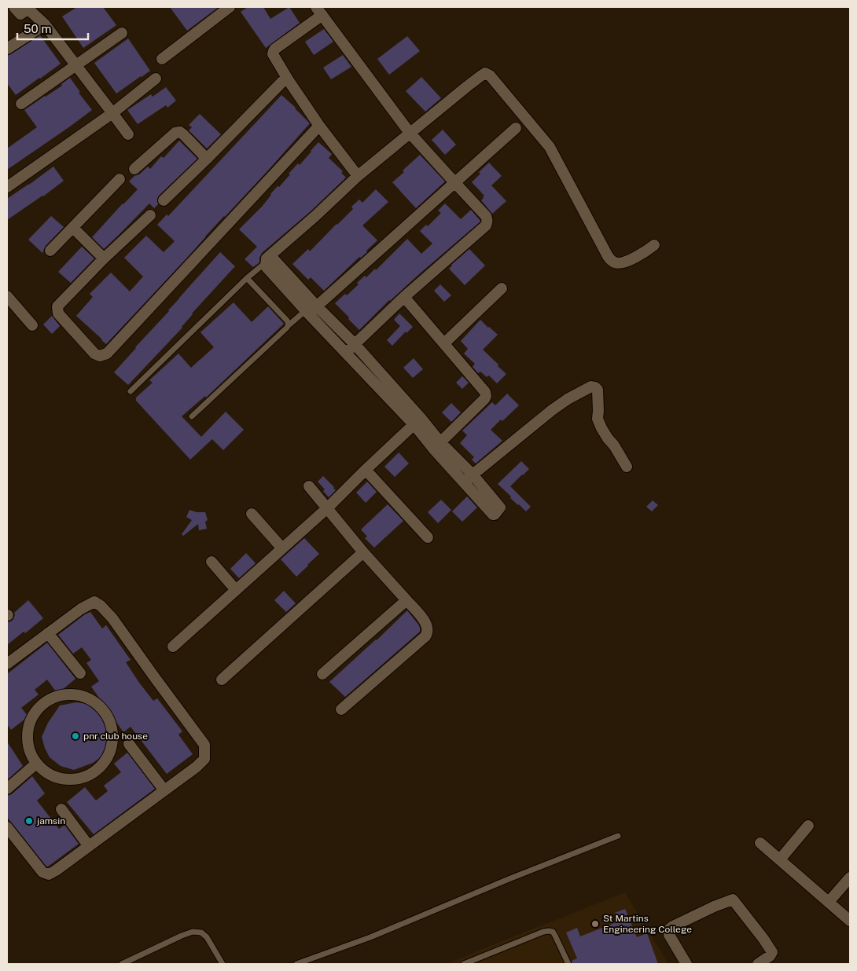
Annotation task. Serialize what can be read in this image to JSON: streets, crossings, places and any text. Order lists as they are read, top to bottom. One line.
{"places":["pnr club house","jamsin","St Martins Engineering College"],"scale_bar":"50 m"}
